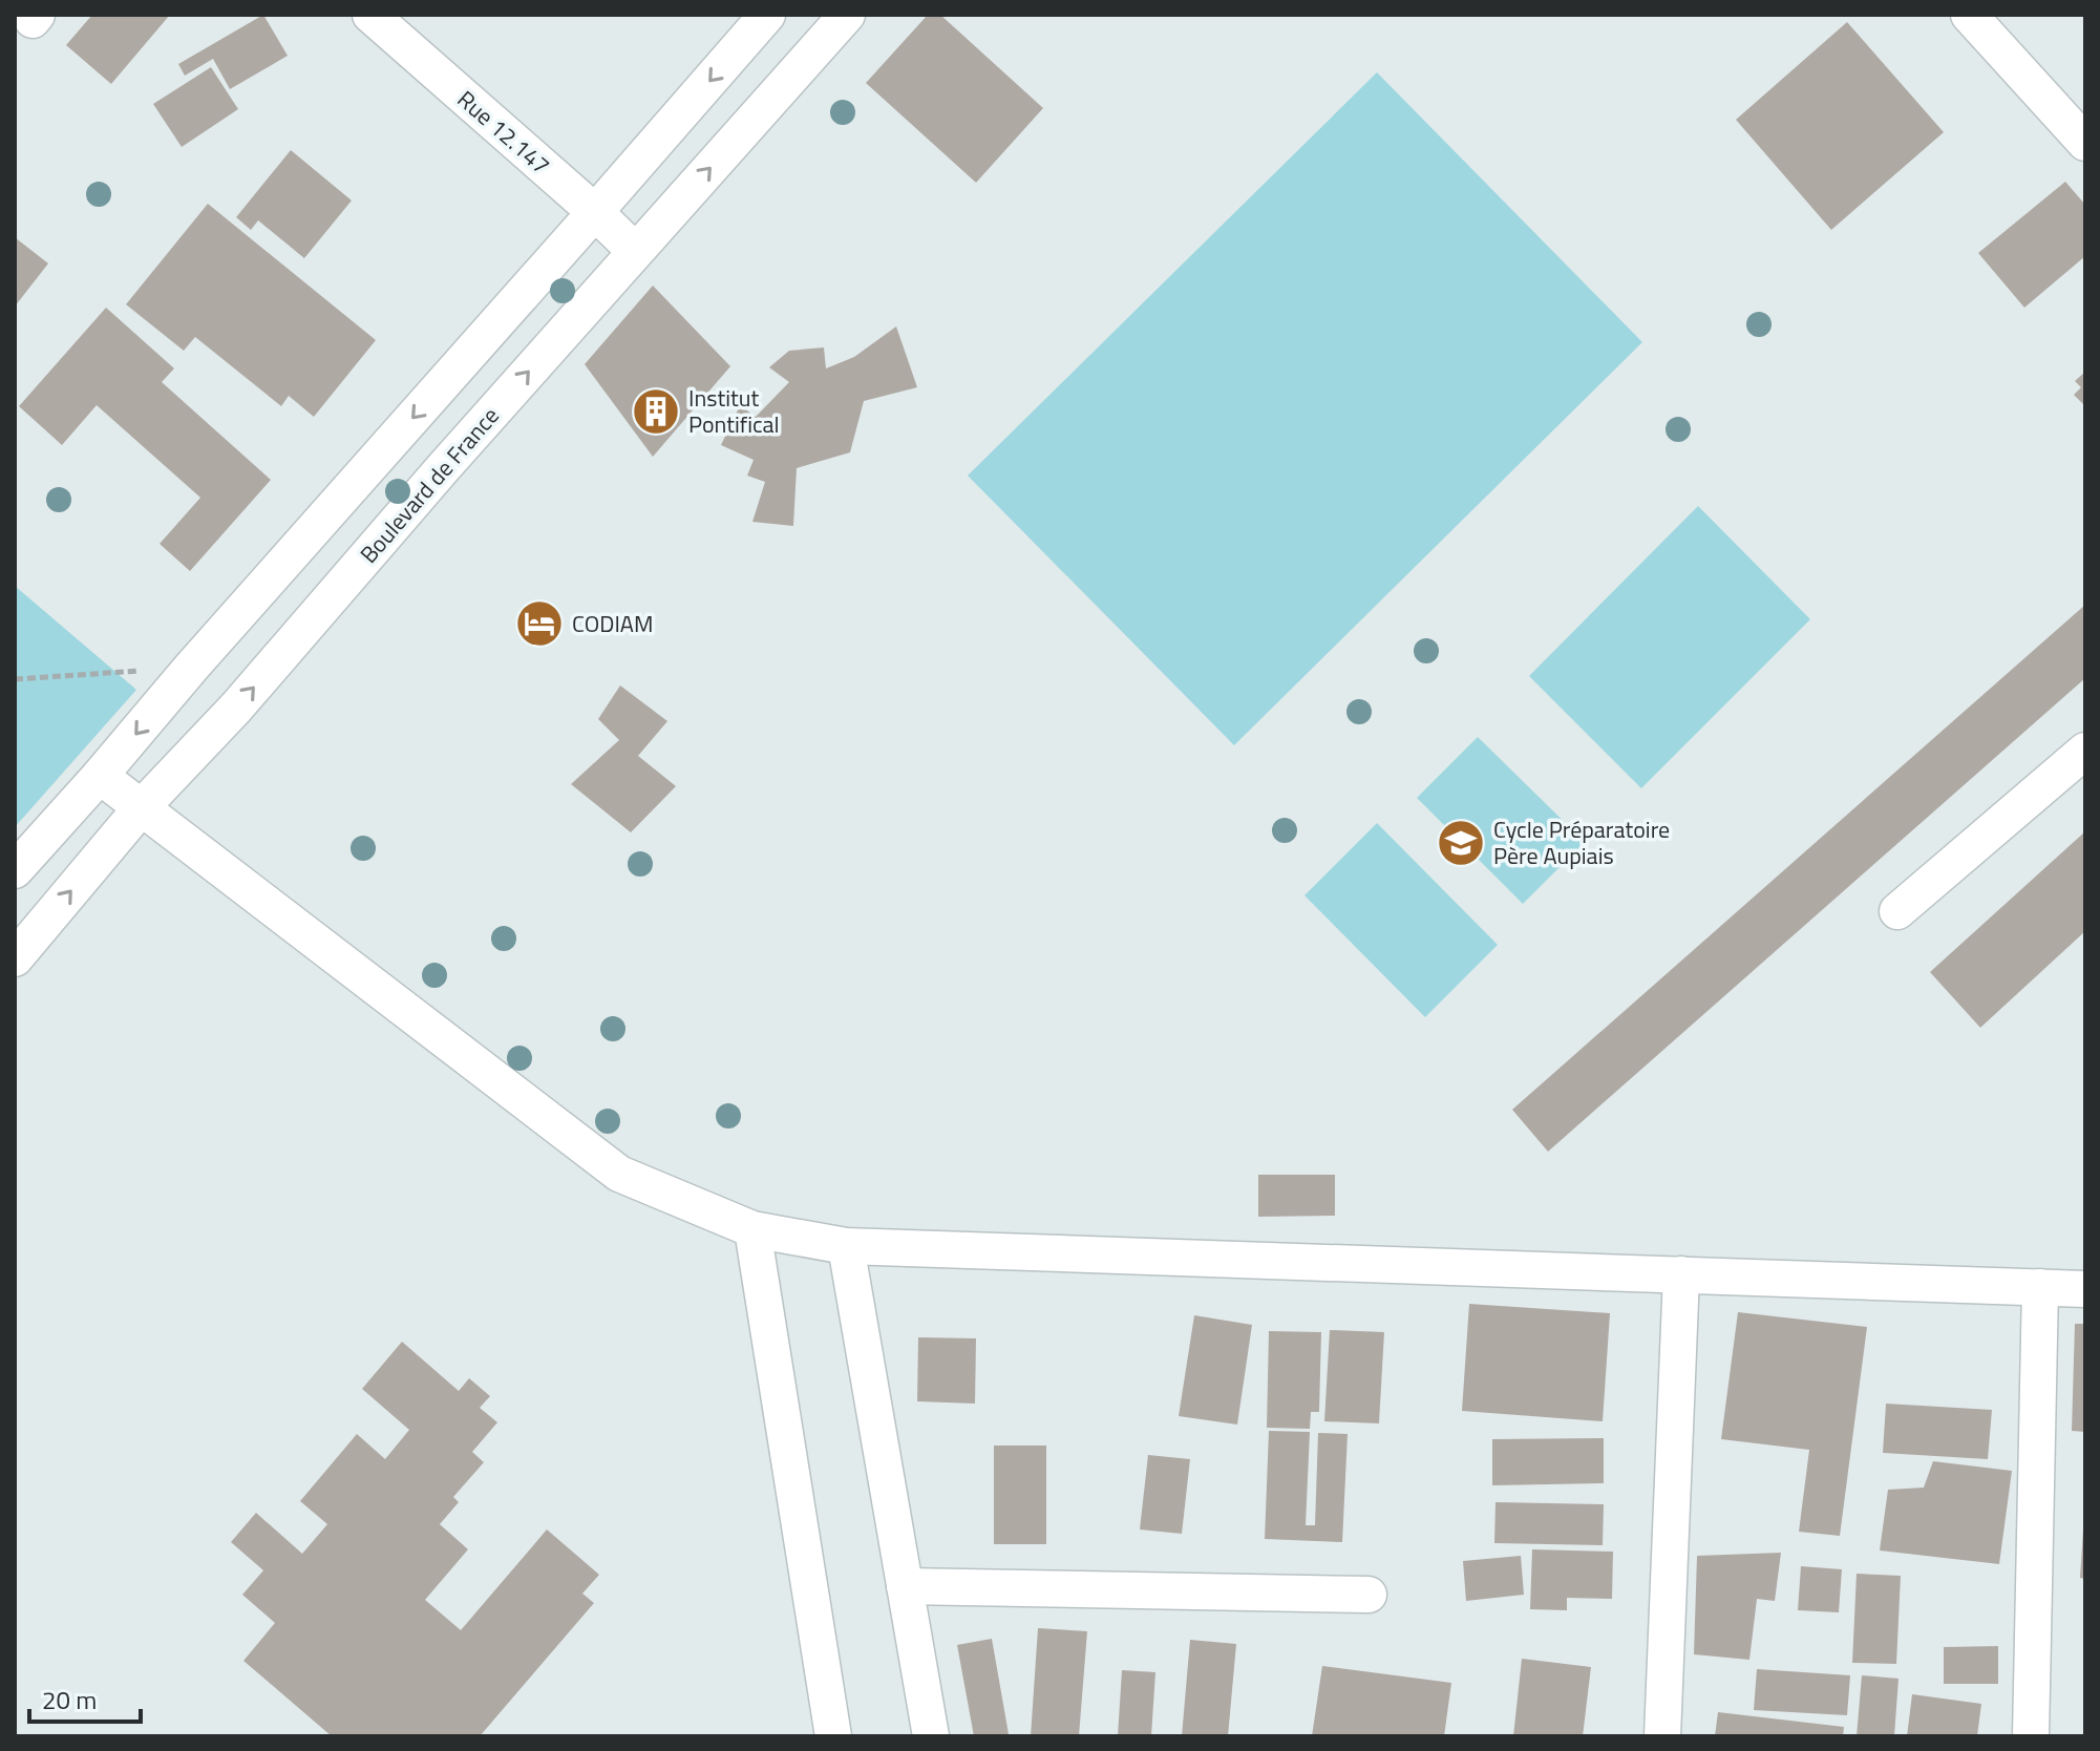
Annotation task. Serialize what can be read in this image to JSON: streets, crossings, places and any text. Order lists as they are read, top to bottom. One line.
{"streets":{"street":["Rue 12.147","Boulevard de France"]},"crossings":[["Rue 12.147","Boulevard de France"]],"places":{"building":["Institut Pontifical"],"hotel":["CODIAM"],"school or university":["Cycle Préparatoire Père Aupiais"]},"scale_bar":"20 m"}
